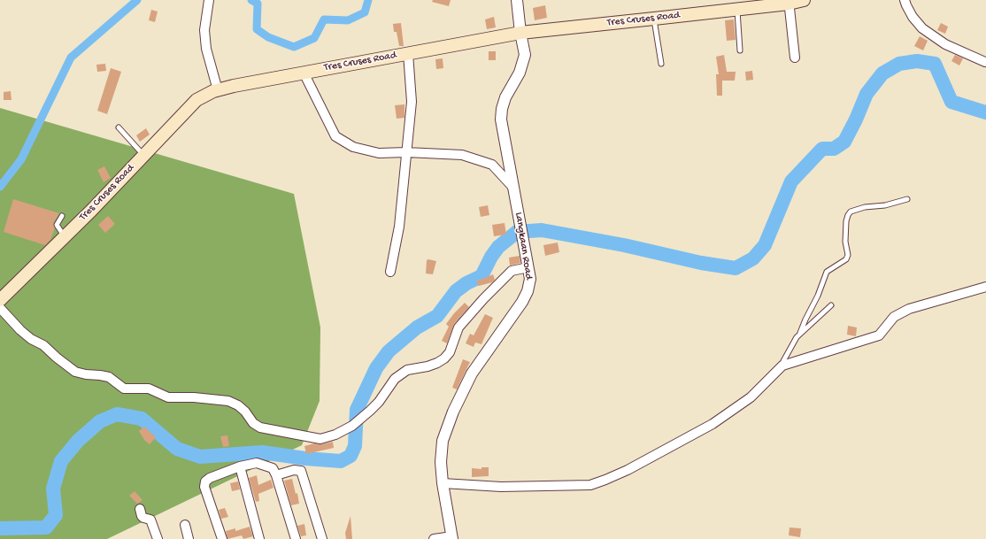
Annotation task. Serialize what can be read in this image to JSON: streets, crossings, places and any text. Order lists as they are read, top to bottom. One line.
{"streets":{"main road":["Tres Cruses Road"],"street":["Langkaan Road"]},"crossings":[["Tres Cruses Road","Langkaan Road"]]}
